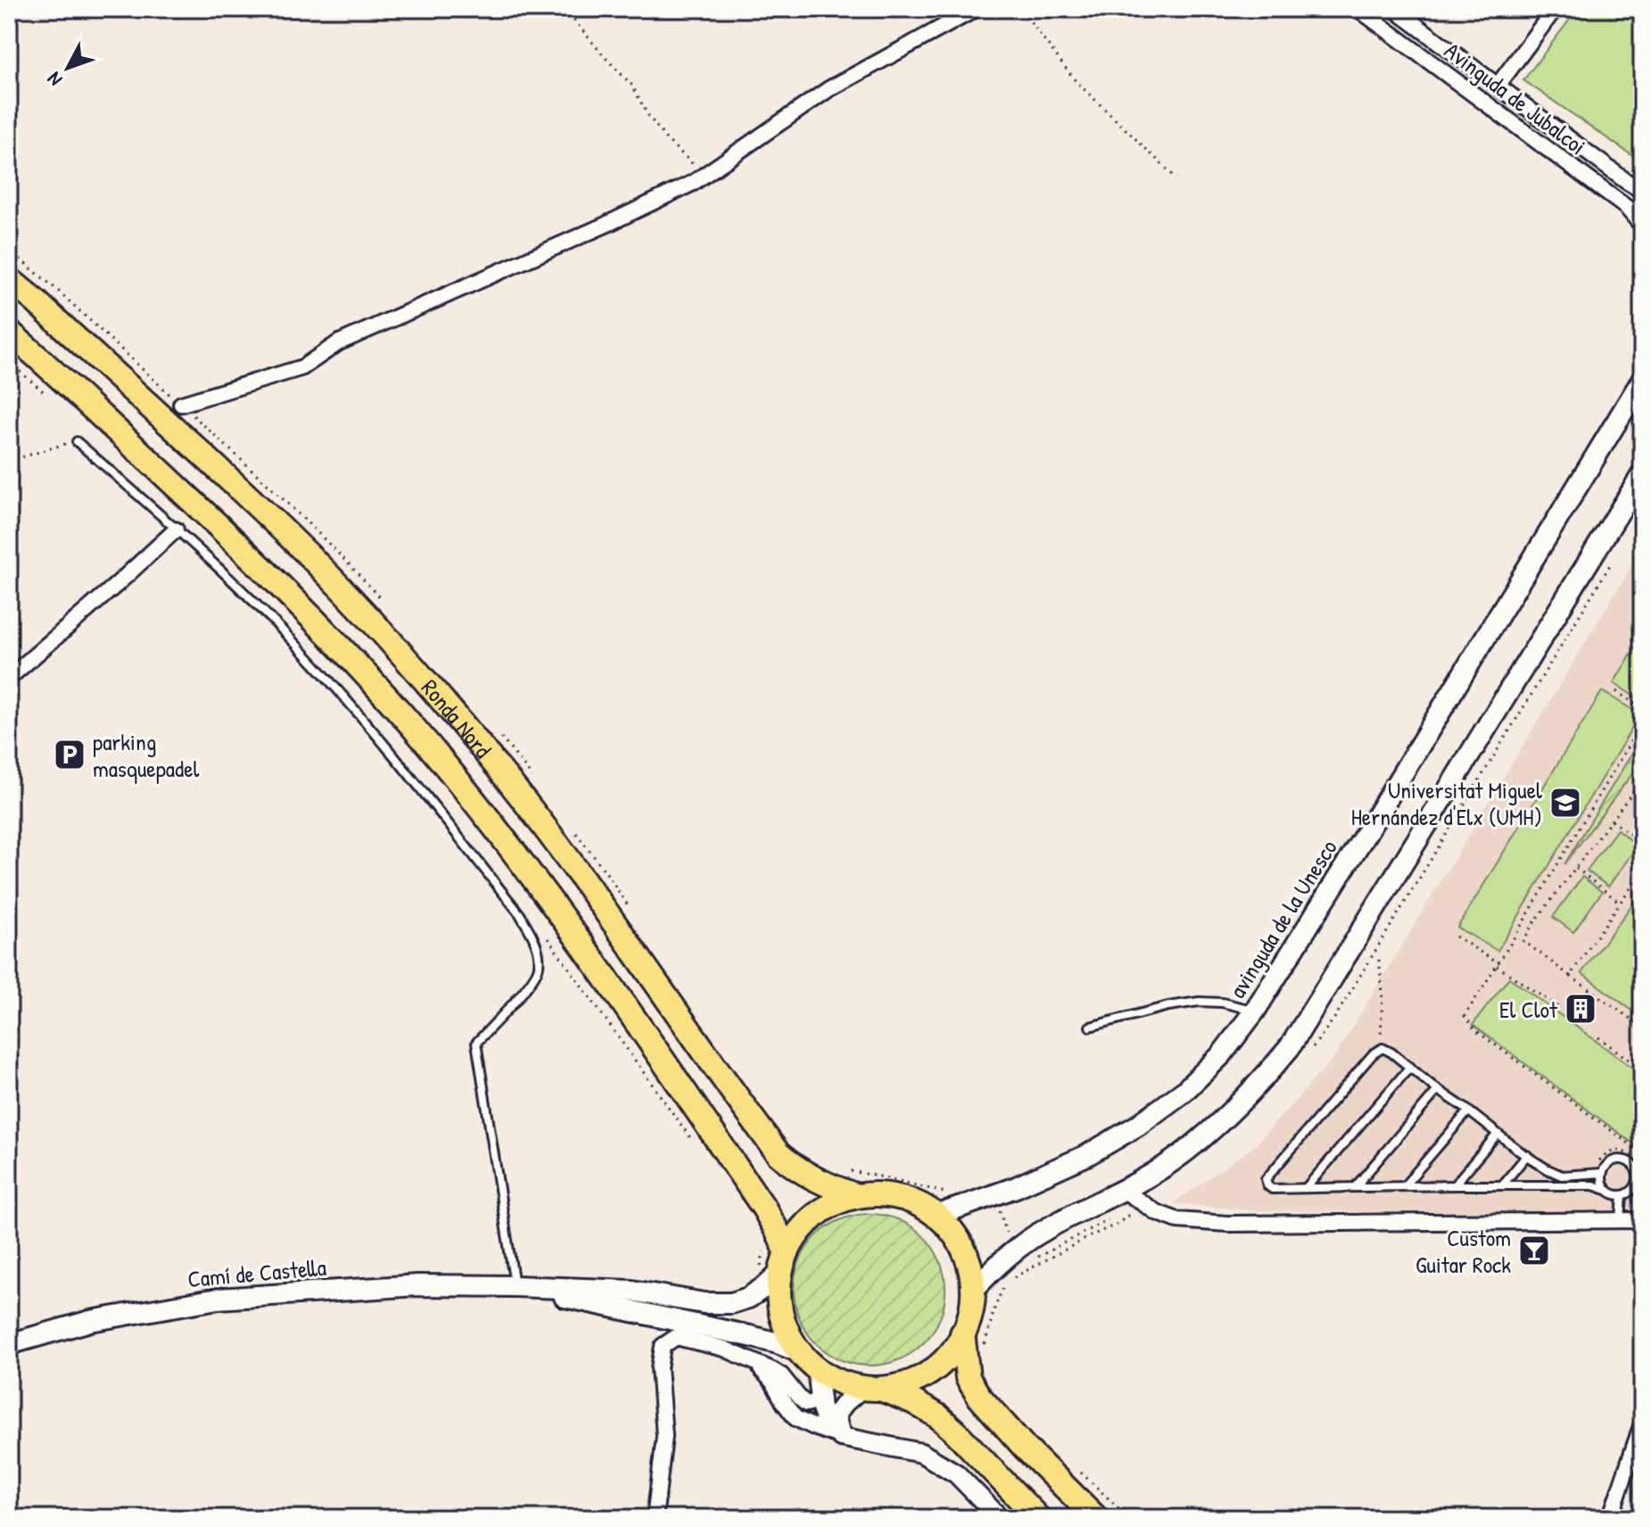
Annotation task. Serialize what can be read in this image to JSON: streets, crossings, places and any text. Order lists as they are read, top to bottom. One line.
{"streets":{"main road":["Ronda Nord","avinguda de la Unesco","Camí de Castella"],"street":["Avinguda de Jubalcoi"]},"crossings":[["Ronda Nord","avinguda de la Unesco"],["Ronda Nord","Camí de Castella"],["avinguda de la Unesco","Camí de Castella"]],"places":{"parking":["parking masquepadel"],"school or university":["Universitat Miguel Hernández d'Elx (UMH)"],"building":["El Clot"],"bar":["Custom Guitar Rock"]},"north":"bottom left"}
